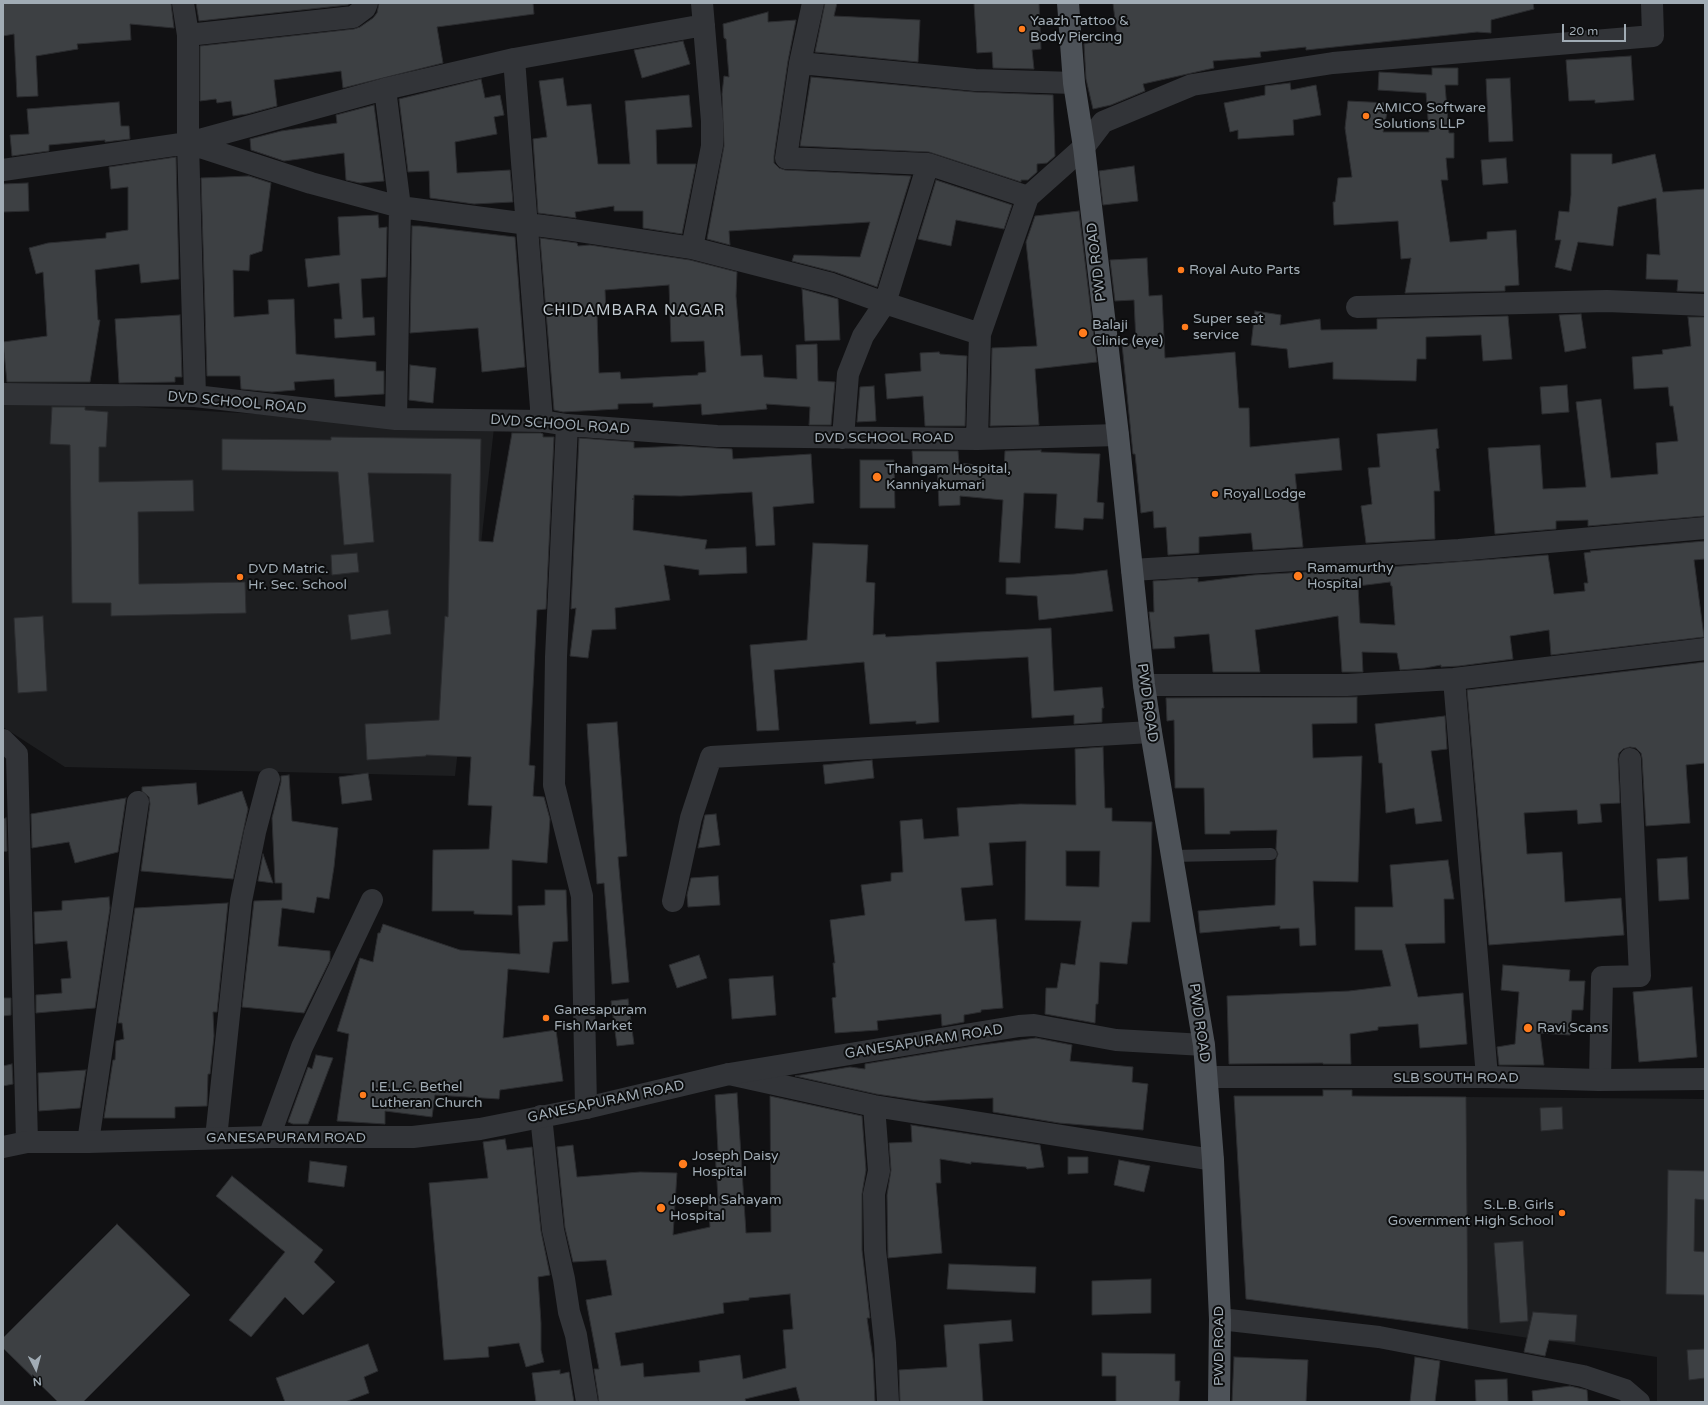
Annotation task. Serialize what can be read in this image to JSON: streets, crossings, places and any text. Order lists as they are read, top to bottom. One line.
{"streets":{"main road":["PWD ROAD"],"street":["DVD SCHOOL ROAD","GANESAPURAM ROAD","SLB SOUTH ROAD"]},"crossings":[["PWD ROAD","DVD SCHOOL ROAD"],["PWD ROAD","GANESAPURAM ROAD"],["PWD ROAD","SLB SOUTH ROAD"]],"districts":["CHIDAMBARA NAGAR"],"places":["Yaazh Tattoo & Body Piercing","AMICO Software Solutions LLP","Royal Auto Parts","Super seat service","Balaji Clinic (eye)","Thangam Hospital, Kanniyakumari","Royal Lodge","Ramamurthy Hospital","DVD Matric. Hr. Sec. School","Ganesapuram Fish Market","Ravi Scans","I.E.L.C. Bethel Lutheran Church","Joseph Daisy Hospital","Joseph Sahayam Hospital","S.L.B. Girls Government High School"],"scale_bar":"20 m","north":"bottom"}
